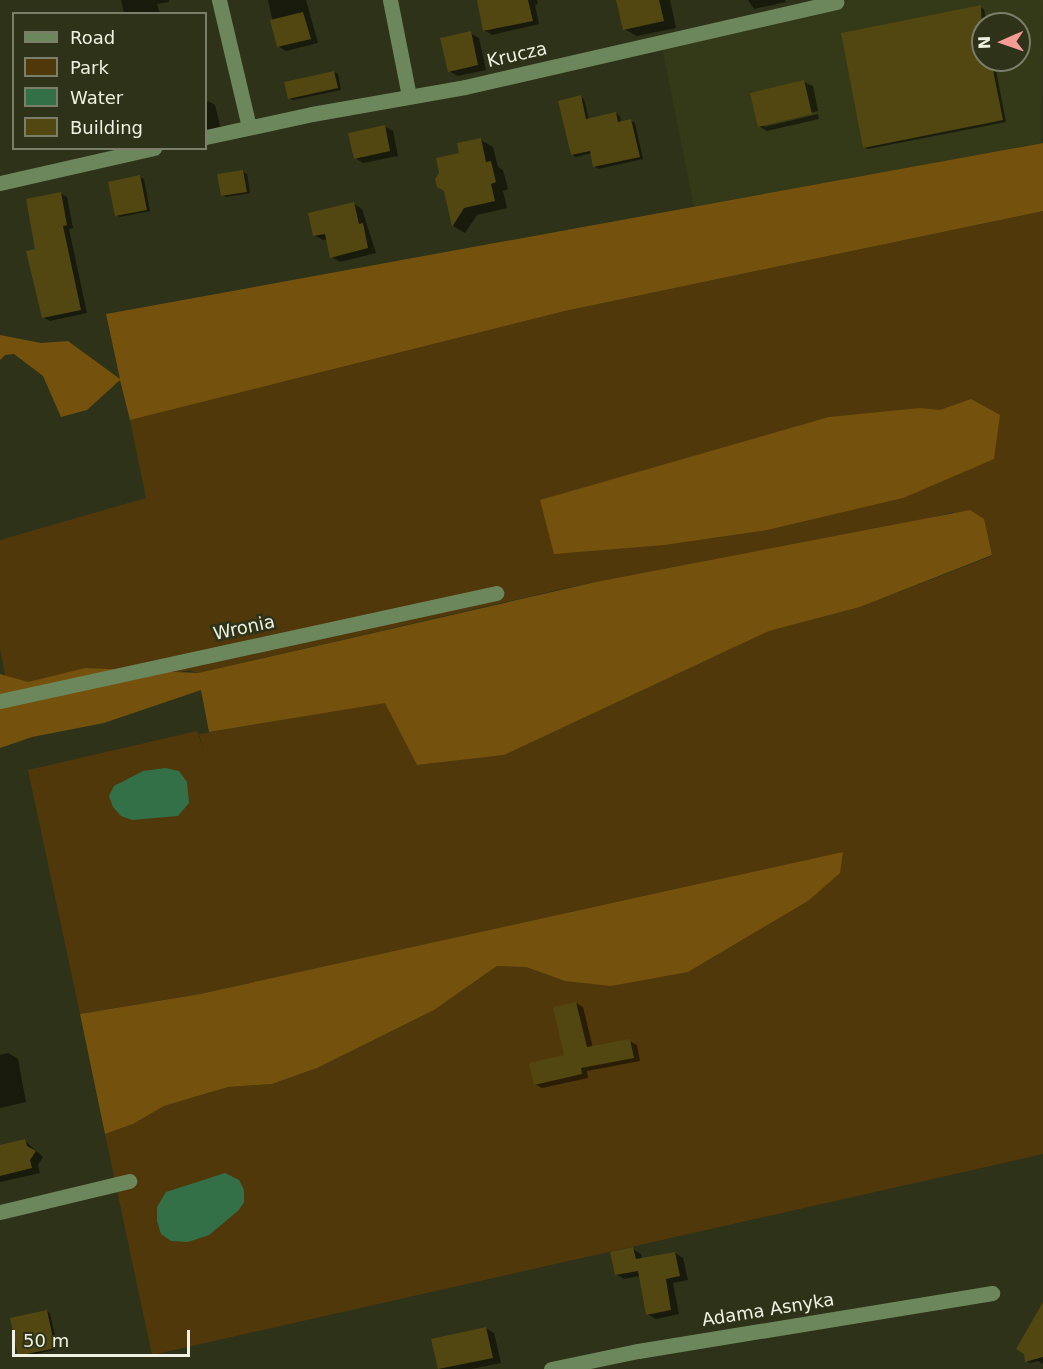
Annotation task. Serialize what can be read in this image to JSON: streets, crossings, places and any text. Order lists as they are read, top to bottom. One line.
{"streets":{"street":["Krucza","Wronia","Adama Asnyka"]},"legend":["Road","Park","Water","Building"],"scale_bar":"50 m","north":"left"}
